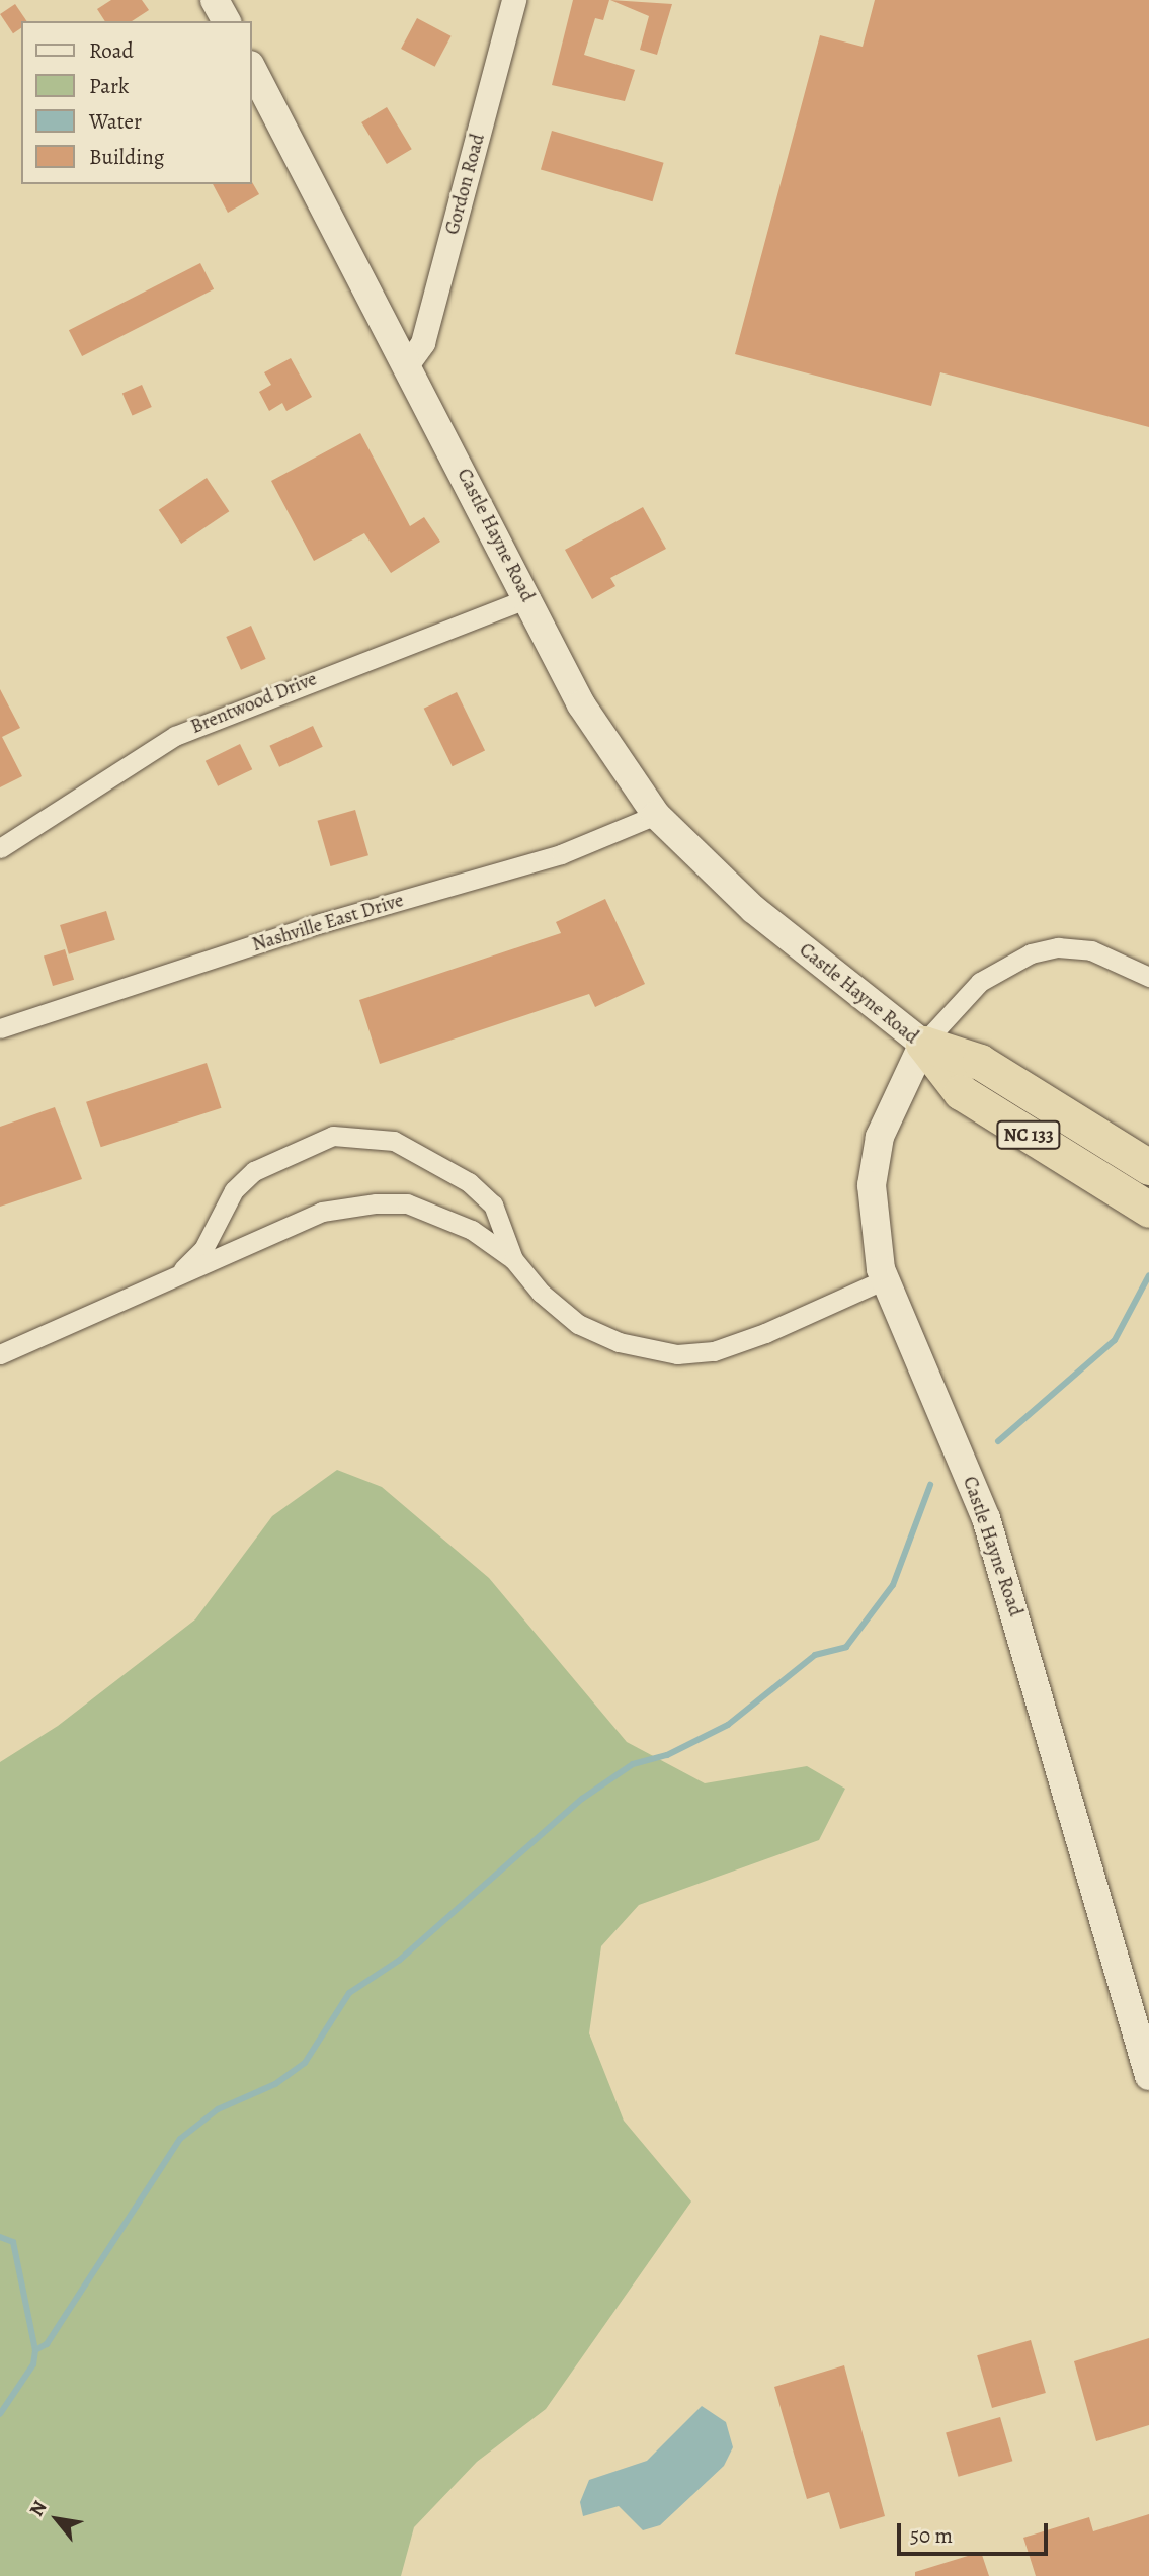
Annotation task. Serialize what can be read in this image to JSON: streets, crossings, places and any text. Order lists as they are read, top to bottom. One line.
{"streets":{"highway":["NC 133"],"main road":["Castle Hayne Road"],"street":["Gordon Road","Brentwood Drive","Nashville East Drive"]},"crossings":[["Gordon Road","Castle Hayne Road"],["Castle Hayne Road","Brentwood Drive"],["Castle Hayne Road","Nashville East Drive"],["Castle Hayne Road","NC 133"]],"legend":["Road","Park","Water","Building"],"scale_bar":"50 m","north":"top left"}
